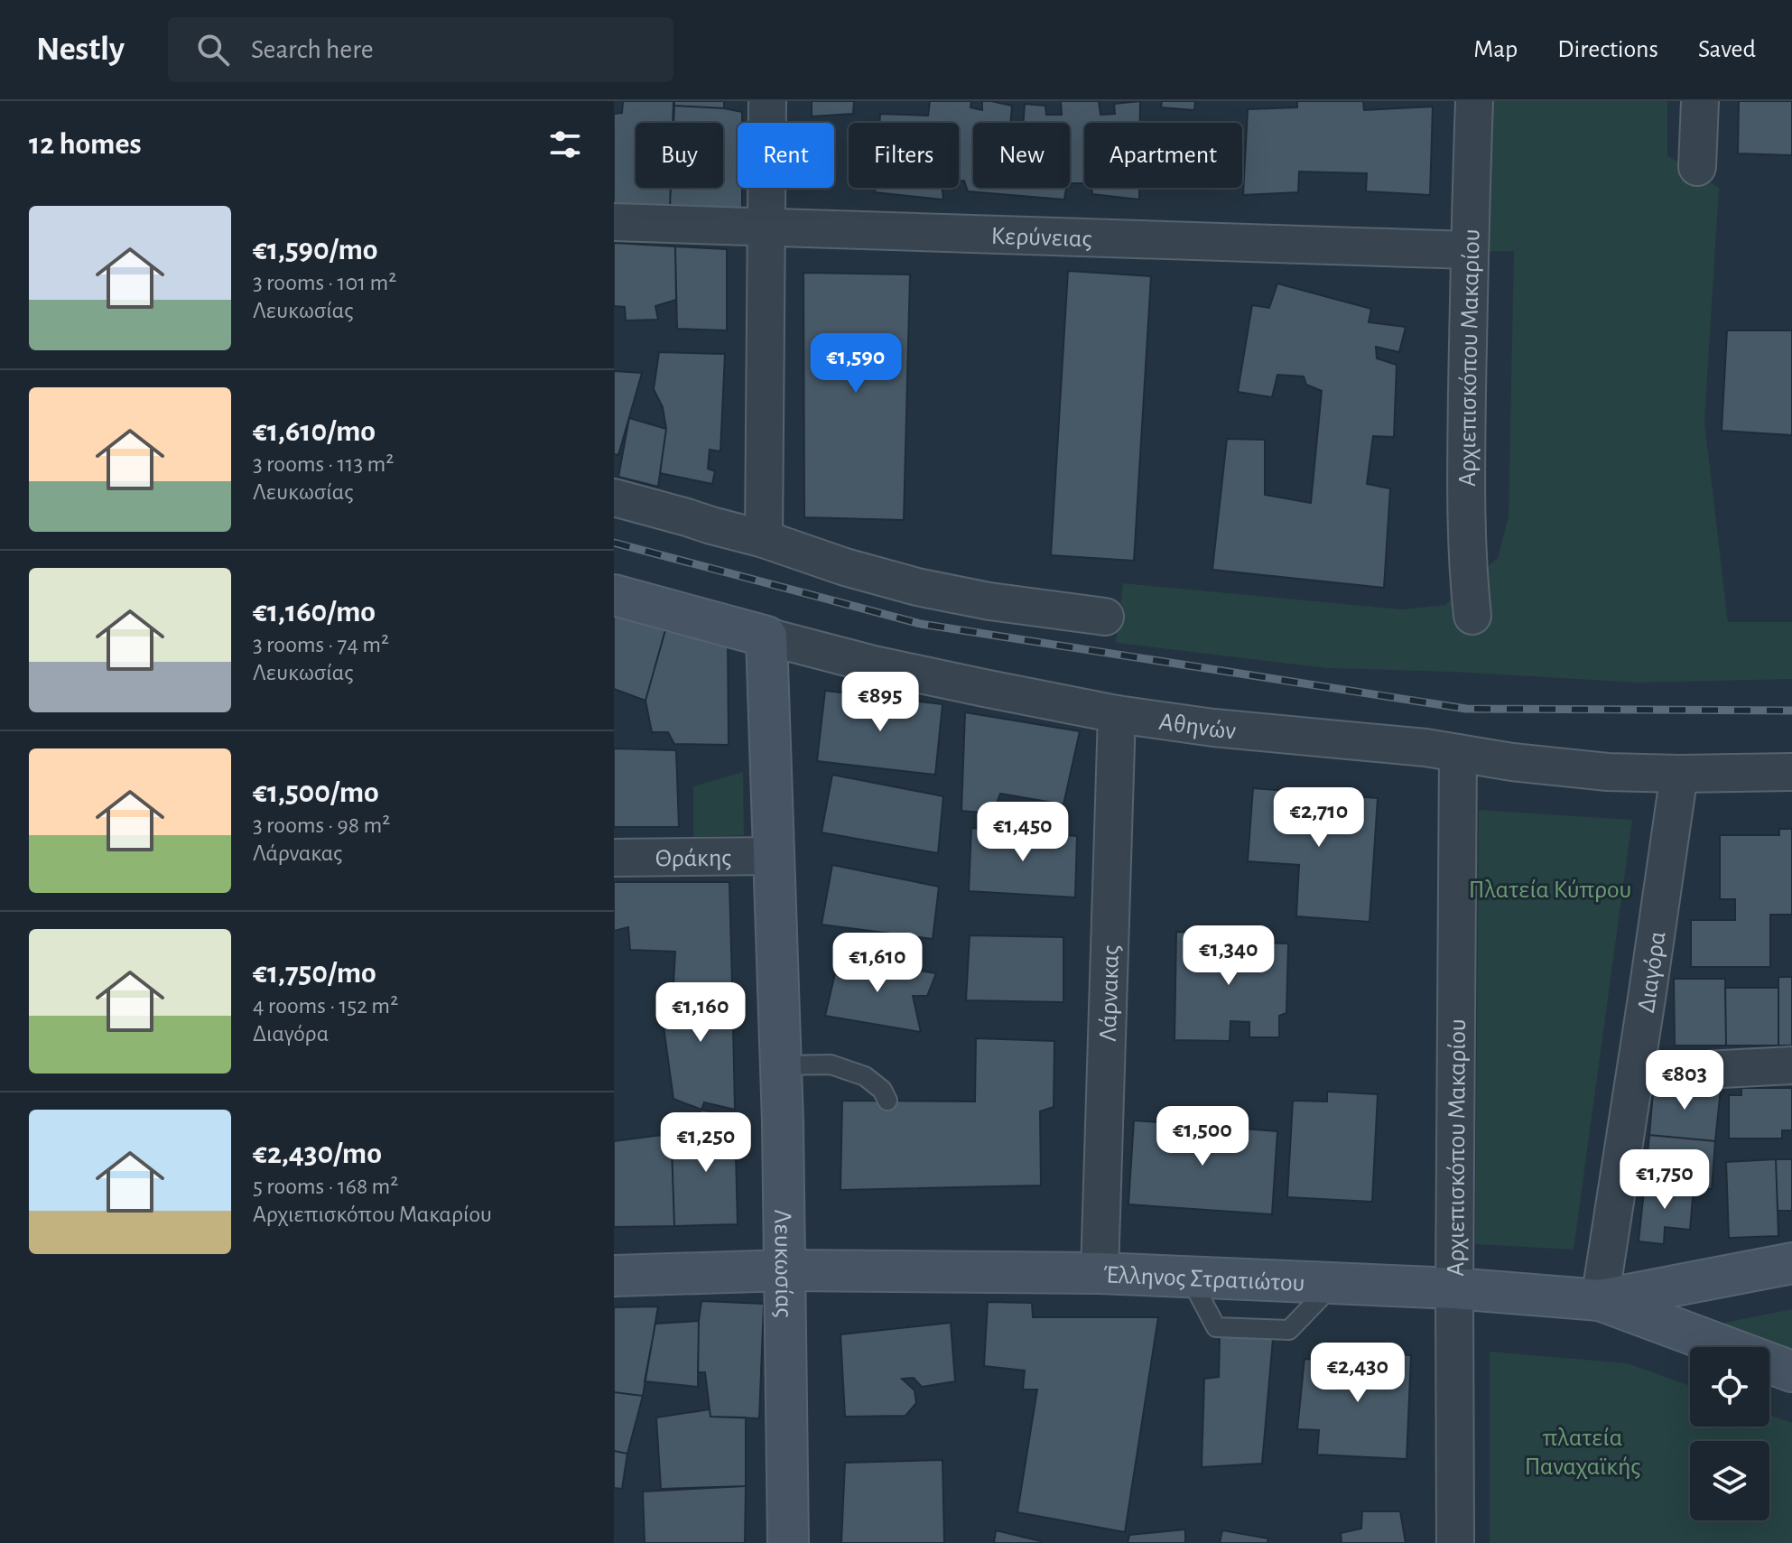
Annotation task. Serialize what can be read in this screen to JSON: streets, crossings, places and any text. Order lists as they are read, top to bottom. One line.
{"streets":{"street":["Κερύνειας","Αρχιεπισκόπου Μακαρίου","Αθηνών","Θράκης","Διαγόρα","Λάρνακας","Λευκωσίας","Έλληνος Στρατιώτου"]},"crossings":[["Κερύνειας","Αρχιεπισκόπου Μακαρίου"],["Αρχιεπισκόπου Μακαρίου","Αθηνών"],["Αρχιεπισκόπου Μακαρίου","Έλληνος Στρατιώτου"],["Αθηνών","Διαγόρα"],["Αθηνών","Λάρνακας"],["Αθηνών","Λευκωσίας"],["Θράκης","Λευκωσίας"],["Διαγόρα","Έλληνος Στρατιώτου"],["Λάρνακας","Έλληνος Στρατιώτου"],["Λευκωσίας","Έλληνος Στρατιώτου"]],"parks":["Πλατεία Κύπρου","πλατεία Παναχαϊκής"],"page":{"header":"Nestly","search":"Search here","nav":["Map","Directions","Saved"],"heading":"12 homes","chip":["Buy","Rent","Filters","New","Apartment"],"list":[{"name":"€1,590/mo","note":"3 rooms · 101 m² · Λευκωσίας"},{"name":"€1,610/mo","note":"3 rooms · 113 m² · Λευκωσίας"},{"name":"€1,160/mo","note":"3 rooms · 74 m² · Λευκωσίας"},{"name":"€1,500/mo","note":"3 rooms · 98 m² · Λάρνακας"},{"name":"€1,750/mo","note":"4 rooms · 152 m² · Διαγόρα"},{"name":"€2,430/mo","note":"5 rooms · 168 m² · Αρχιεπισκόπου Μακαρίου"}],"price":["€1,590","€895","€2,710","€1,450","€1,340","€1,610","€1,160","€803","€1,500","€1,250","€1,750","€2,430"]}}
